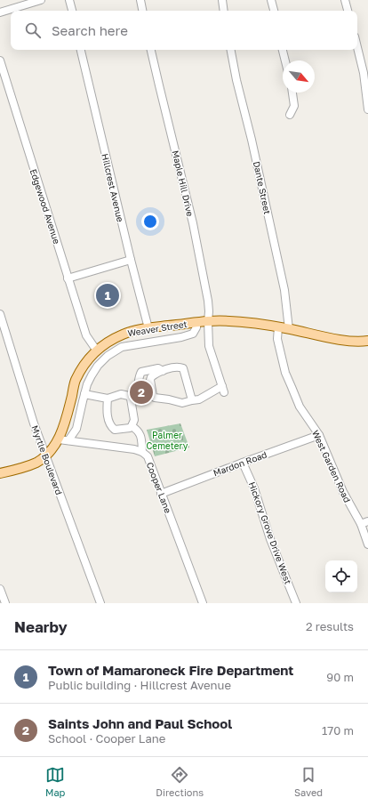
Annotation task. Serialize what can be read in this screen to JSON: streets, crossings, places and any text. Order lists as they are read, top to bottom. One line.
{"streets":{"main road":["Weaver Street"],"street":["Maple Hill Drive","Hillcrest Avenue","Dante Street","Edgewood Avenue","Myrtle Boulevard","Mardon Road","West Garden Road","Cooper Lane","Hickory Grove Drive West"]},"crossings":[["Maple Hill Drive","Weaver Street"],["Hillcrest Avenue","Weaver Street"],["Dante Street","Weaver Street"],["Edgewood Avenue","Weaver Street"],["Weaver Street","Myrtle Boulevard"],["Weaver Street","West Garden Road"],["Weaver Street","Cooper Lane"],["Mardon Road","West Garden Road"],["Mardon Road","Cooper Lane"],["Mardon Road","Hickory Grove Drive West"]],"parks":["Palmer Cemetery"],"north":"bottom right","page":{"search":"Search here","pins":["1","2"],"heading":["Nearby","2 results"],"list":[{"mark":"1","name":"Town of Mamaroneck Fire Department","note":"Public building · Hillcrest Avenue","value":"90 m"},{"mark":"2","name":"Saints John and Paul School","note":"School · Cooper Lane","value":"170 m"}],"nav":["Map","Directions","Saved"]}}
